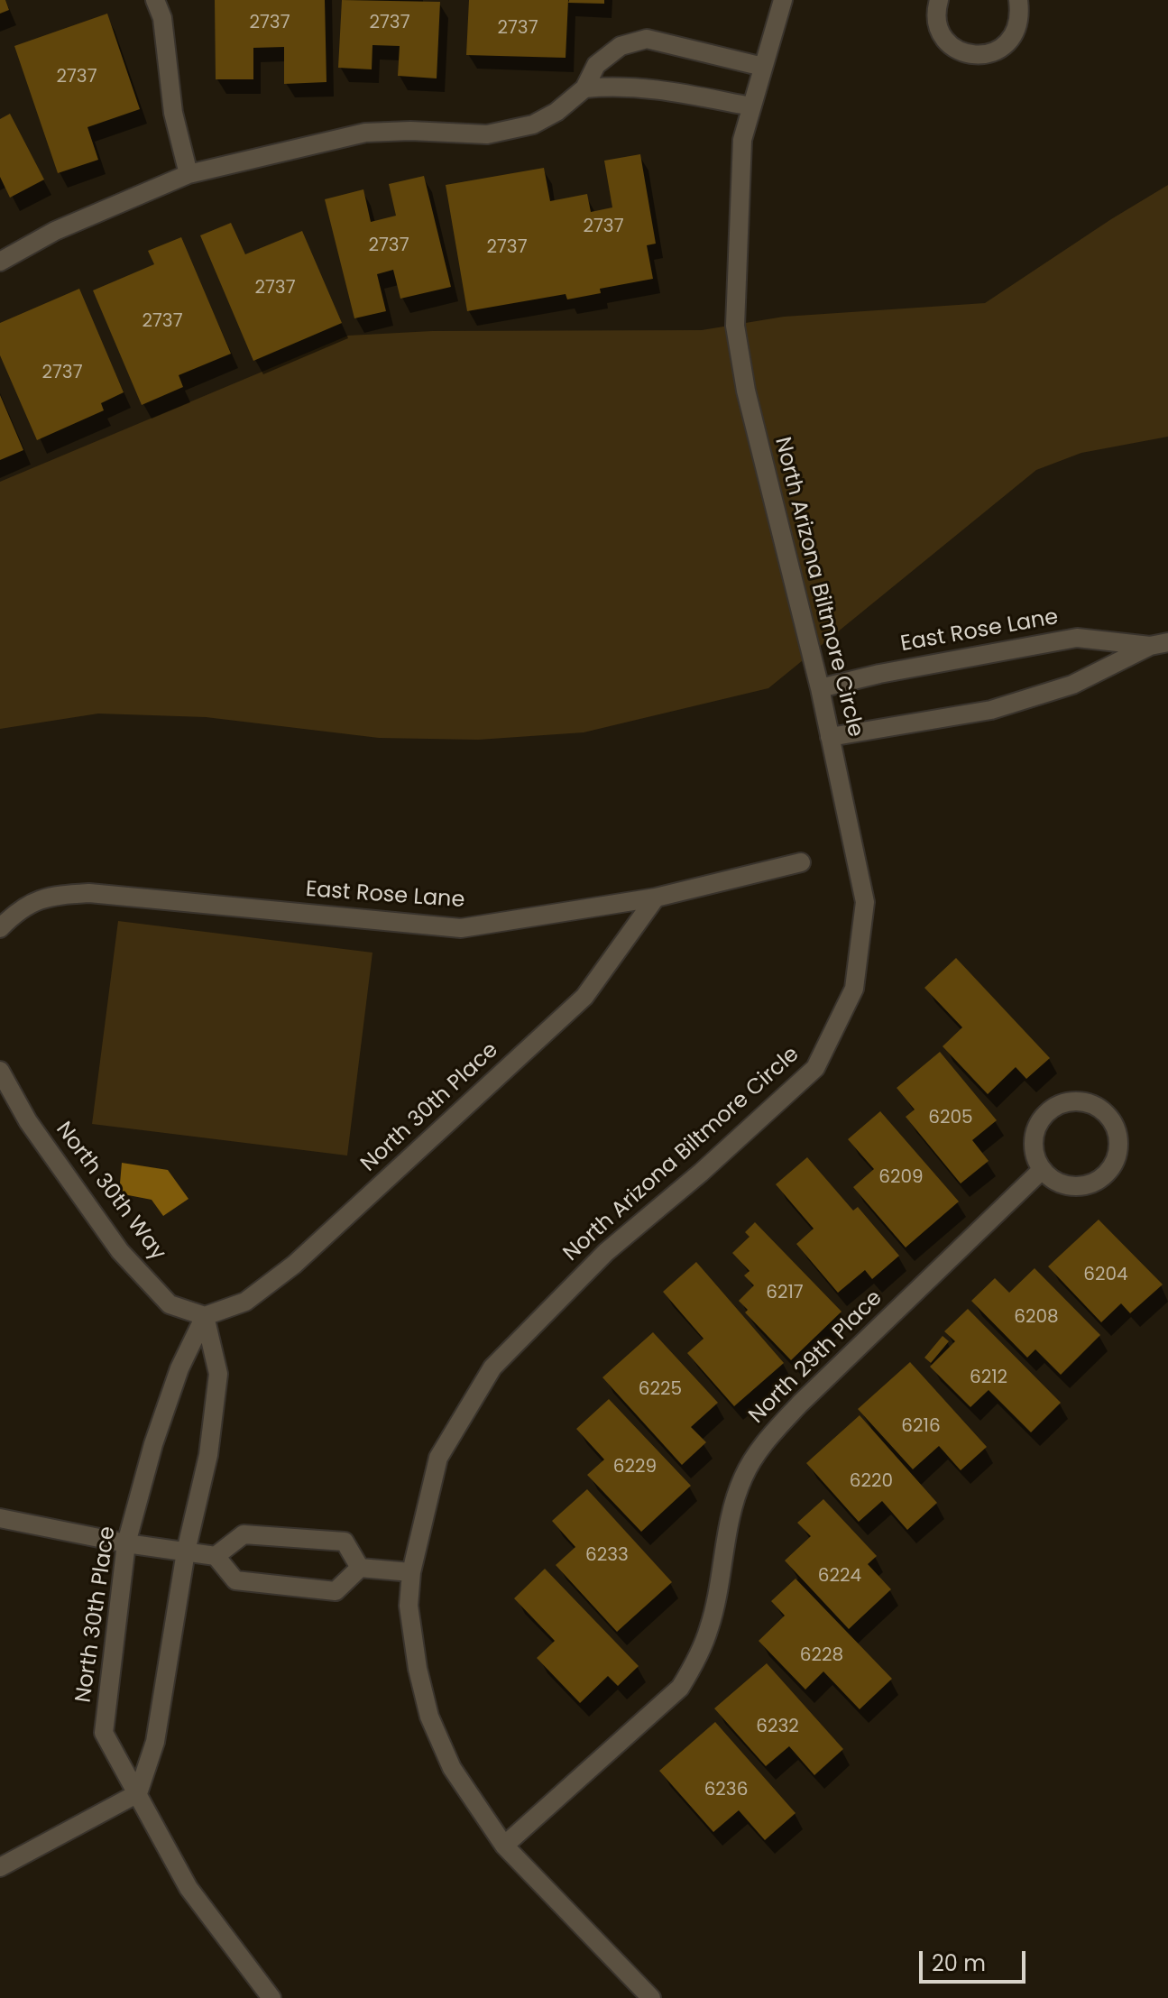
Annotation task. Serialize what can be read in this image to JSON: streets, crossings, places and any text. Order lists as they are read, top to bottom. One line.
{"streets":{"street":["North Arizona Biltmore Circle","East Rose Lane","North 30th Place","North 30th Way","North 29th Place"]},"crossings":[["North Arizona Biltmore Circle","East Rose Lane"],["North Arizona Biltmore Circle","North 29th Place"],["East Rose Lane","North 30th Place"],["North 30th Place","North 30th Way"]],"house_numbers":["2737","2737","2737","2737","2737","2737","2737","2737","2737","2737","6205","6209","6204","6217","6208","6212","6225","6216","6229","6220","6233","6224","6228","6232","6236"],"scale_bar":"20 m"}
